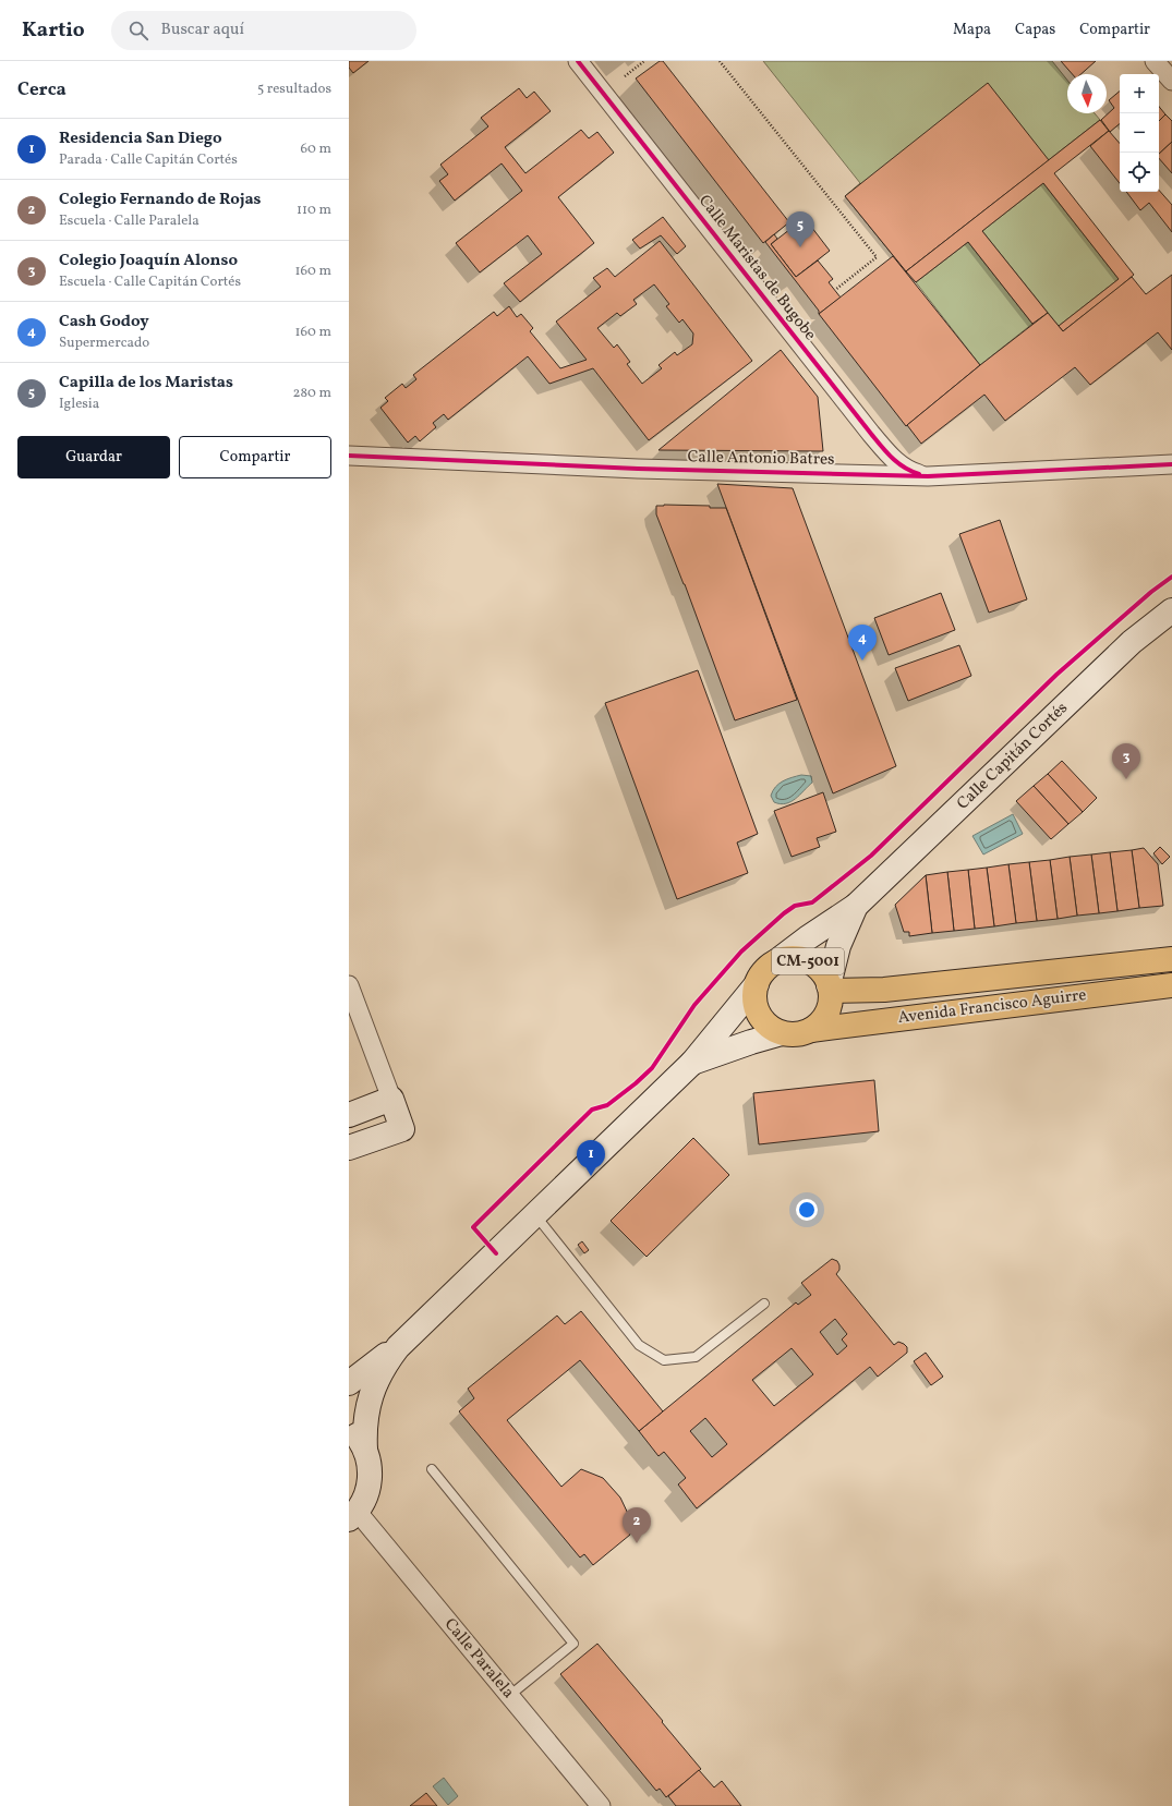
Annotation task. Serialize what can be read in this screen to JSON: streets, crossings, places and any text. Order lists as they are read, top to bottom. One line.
{"streets":{"main road":["Calle Capitán Cortés","CM-5001","Avenida Francisco Aguirre"],"street":["Calle Maristas de Bugobe","Calle Antonio Batres","Calle Paralela"]},"crossings":[["Calle Maristas de Bugobe","Calle Antonio Batres"],["Calle Capitán Cortés","CM-5001"],["Calle Capitán Cortés","Avenida Francisco Aguirre"],["Calle Capitán Cortés","Calle Paralela"],["CM-5001","Avenida Francisco Aguirre"]],"north":"bottom","page":{"header":"Kartio","search":"Buscar aquí","nav":["Mapa","Capas","Compartir"],"heading":["Cerca","5 resultados"],"map_buttons":["+","−"],"list":[{"mark":"1","name":"Residencia San Diego","note":"Parada · Calle Capitán Cortés","value":"60 m"},{"mark":"2","name":"Colegio Fernando de Rojas","note":"Escuela · Calle Paralela","value":"110 m"},{"mark":"3","name":"Colegio Joaquín Alonso","note":"Escuela · Calle Capitán Cortés","value":"160 m"},{"mark":"4","name":"Cash Godoy","note":"Supermercado","value":"160 m"},{"mark":"5","name":"Capilla de los Maristas","note":"Iglesia","value":"280 m"}],"pins":["5","4","3","1","2"],"buttons":["Guardar","Compartir"]}}
